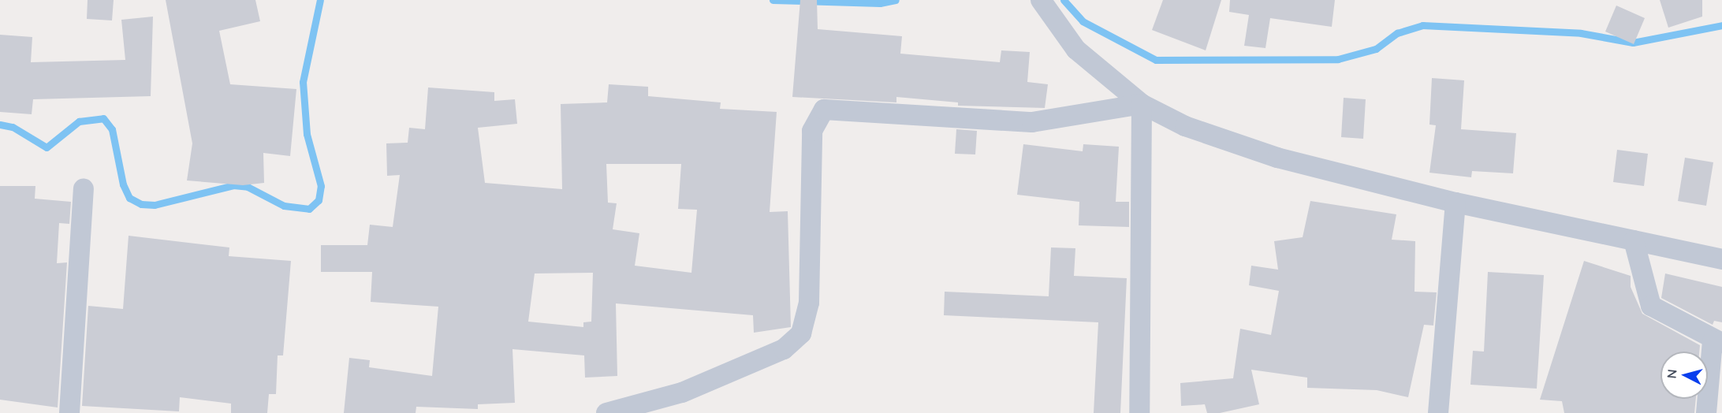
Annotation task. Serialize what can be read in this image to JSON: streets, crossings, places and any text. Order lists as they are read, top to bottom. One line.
{"north":"left"}
